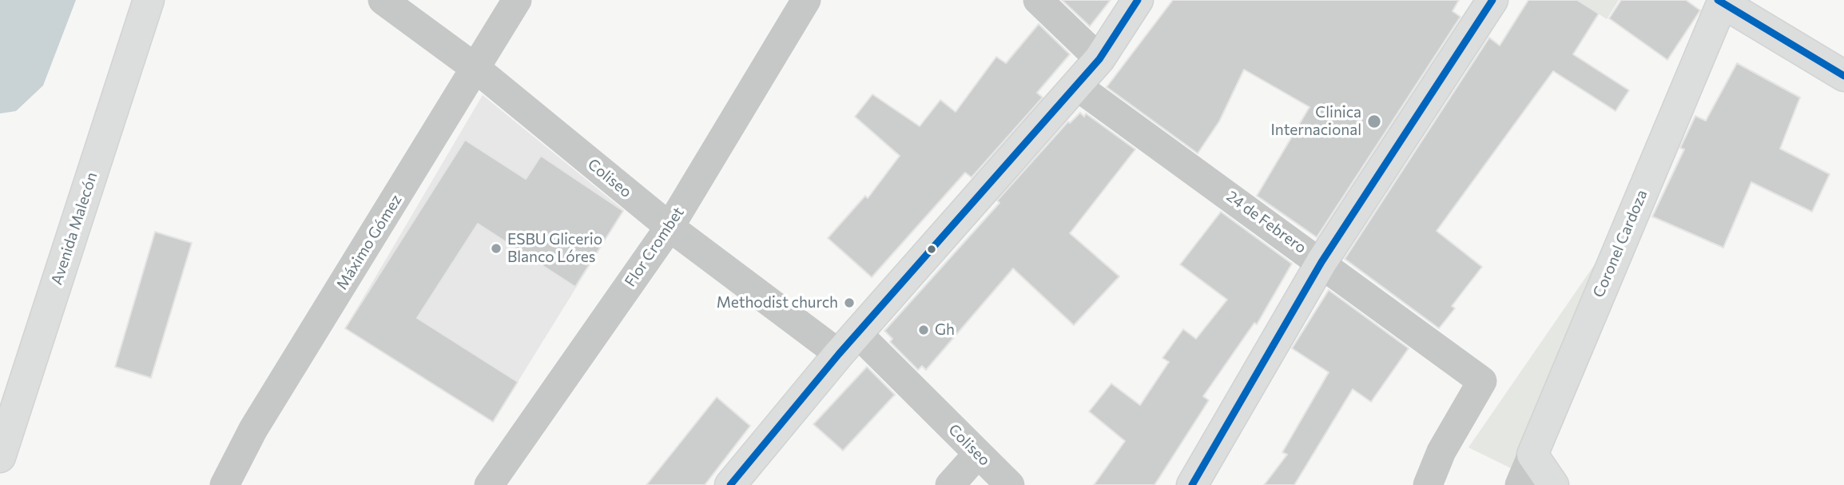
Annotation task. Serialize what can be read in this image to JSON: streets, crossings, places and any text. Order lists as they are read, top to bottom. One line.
{"streets":{"main road":["Avenida Malecón","Coronel Cardoza"],"street":["Coliseo","24 de Febrero","Máximo Gómez","Flor Crombet"]},"crossings":[["Coliseo","Máximo Gómez"],["Coliseo","Flor Crombet"]],"places":["Clinica Internacional","ESBU Glicerio Blanco Lóres","Methodist church","Gh"]}
